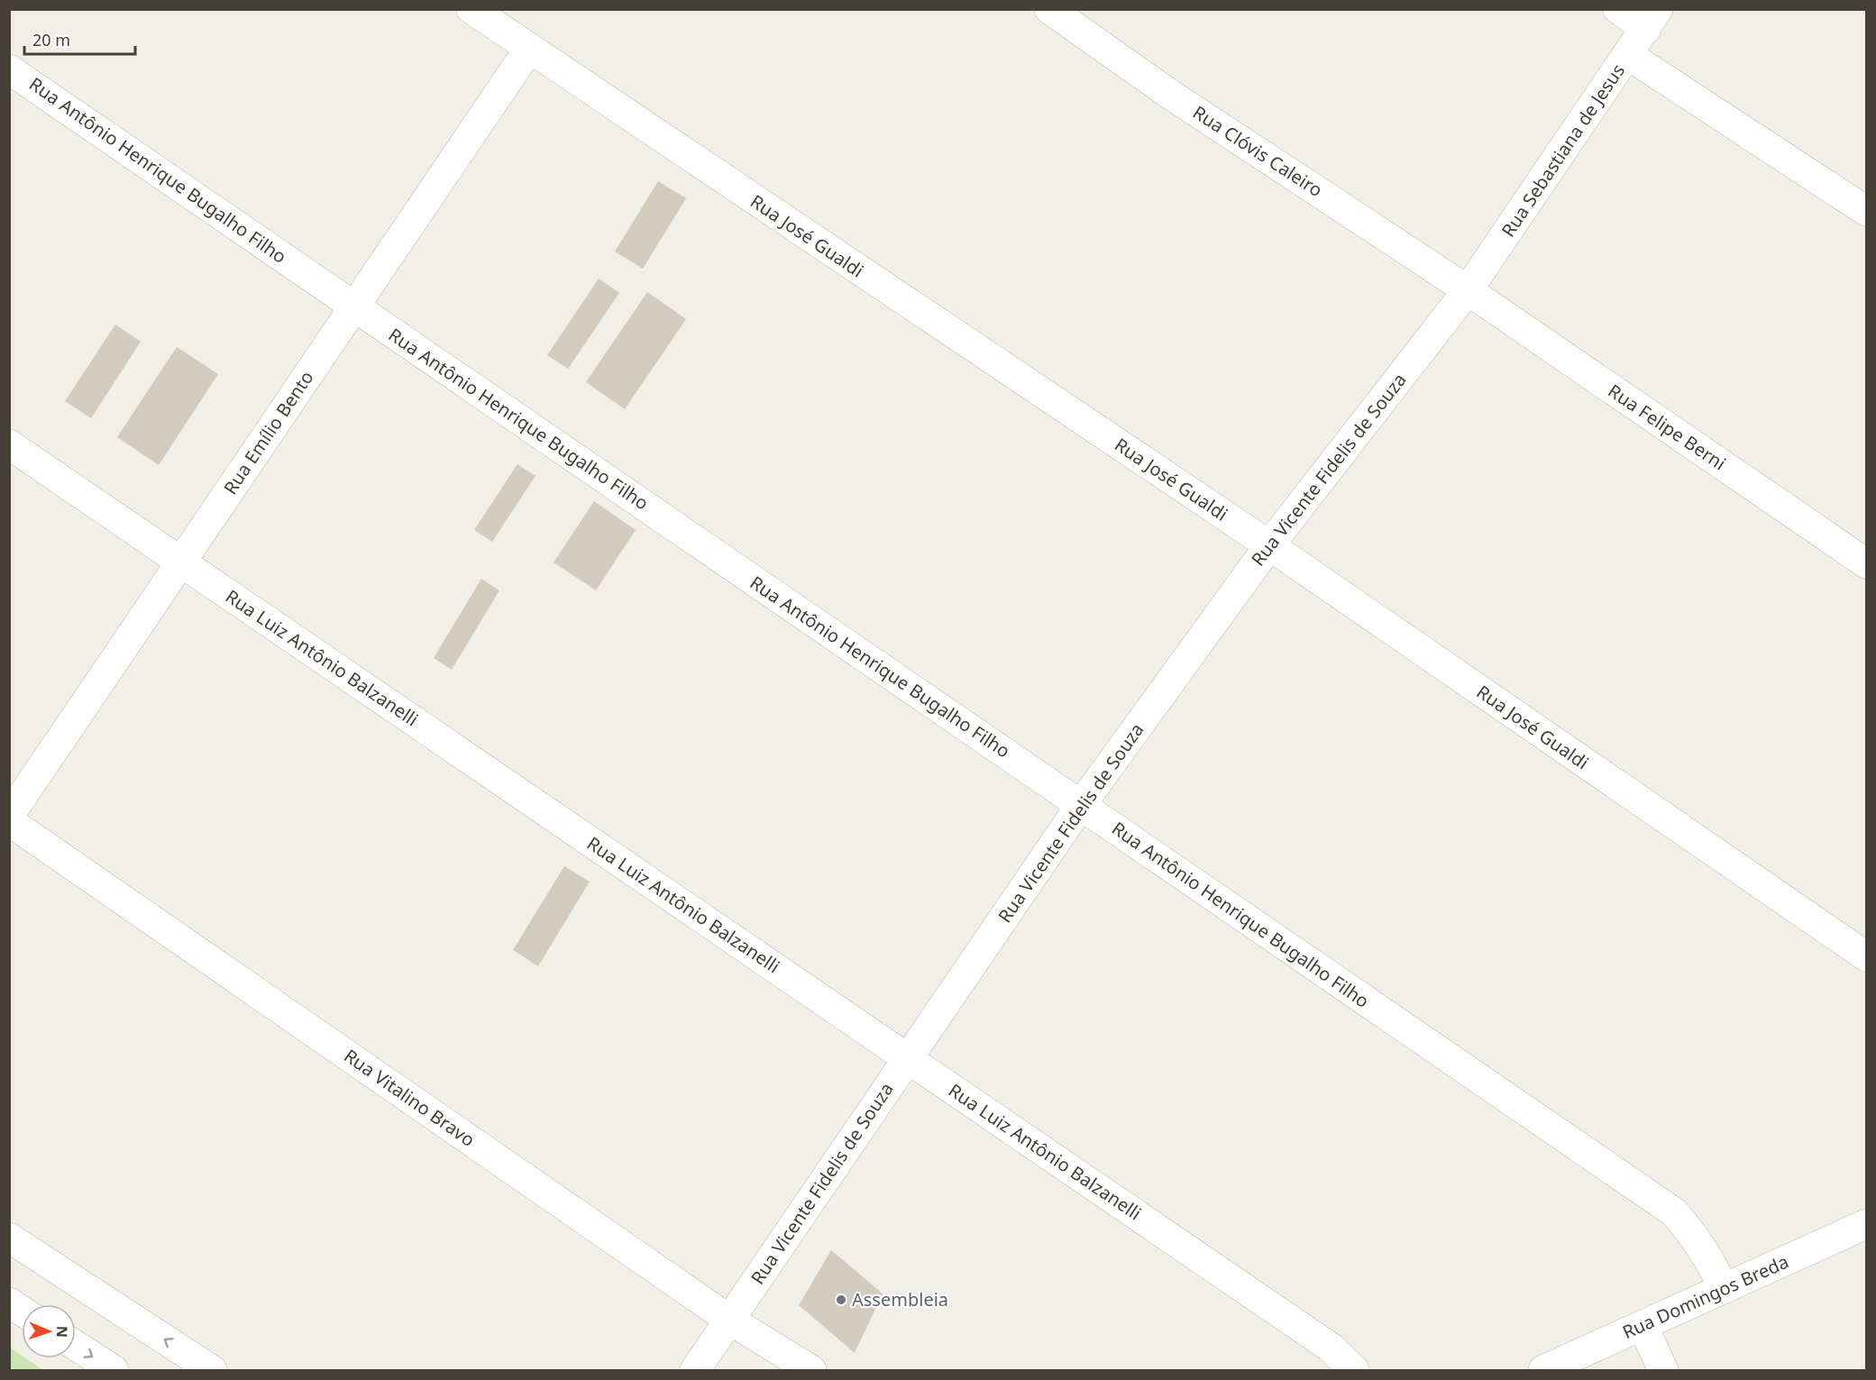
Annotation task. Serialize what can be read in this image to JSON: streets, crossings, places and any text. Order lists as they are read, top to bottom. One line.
{"streets":{"street":["Rua Sebastiana de Jesus","Rua Clóvis Caleiro","Rua Antônio Henrique Bugalho Filho","Rua José Gualdi","Rua Felipe Berni","Rua Emílio Bento","Rua Vicente Fidelis de Souza","Rua Luiz Antônio Balzanelli","Rua Vitalino Bravo","Rua Domingos Breda"]},"crossings":[["Rua Sebastiana de Jesus","Rua Clóvis Caleiro"],["Rua Sebastiana de Jesus","Rua Felipe Berni"],["Rua Sebastiana de Jesus","Rua Vicente Fidelis de Souza"],["Rua Clóvis Caleiro","Rua Felipe Berni"],["Rua Clóvis Caleiro","Rua Vicente Fidelis de Souza"],["Rua Antônio Henrique Bugalho Filho","Rua Emílio Bento"],["Rua Antônio Henrique Bugalho Filho","Rua Vicente Fidelis de Souza"],["Rua Antônio Henrique Bugalho Filho","Rua Domingos Breda"],["Rua José Gualdi","Rua Emílio Bento"],["Rua José Gualdi","Rua Vicente Fidelis de Souza"],["Rua Felipe Berni","Rua Vicente Fidelis de Souza"],["Rua Emílio Bento","Rua Luiz Antônio Balzanelli"],["Rua Vicente Fidelis de Souza","Rua Luiz Antônio Balzanelli"],["Rua Vicente Fidelis de Souza","Rua Vitalino Bravo"]],"places":["Assembleia"],"scale_bar":"20 m","north":"right"}
